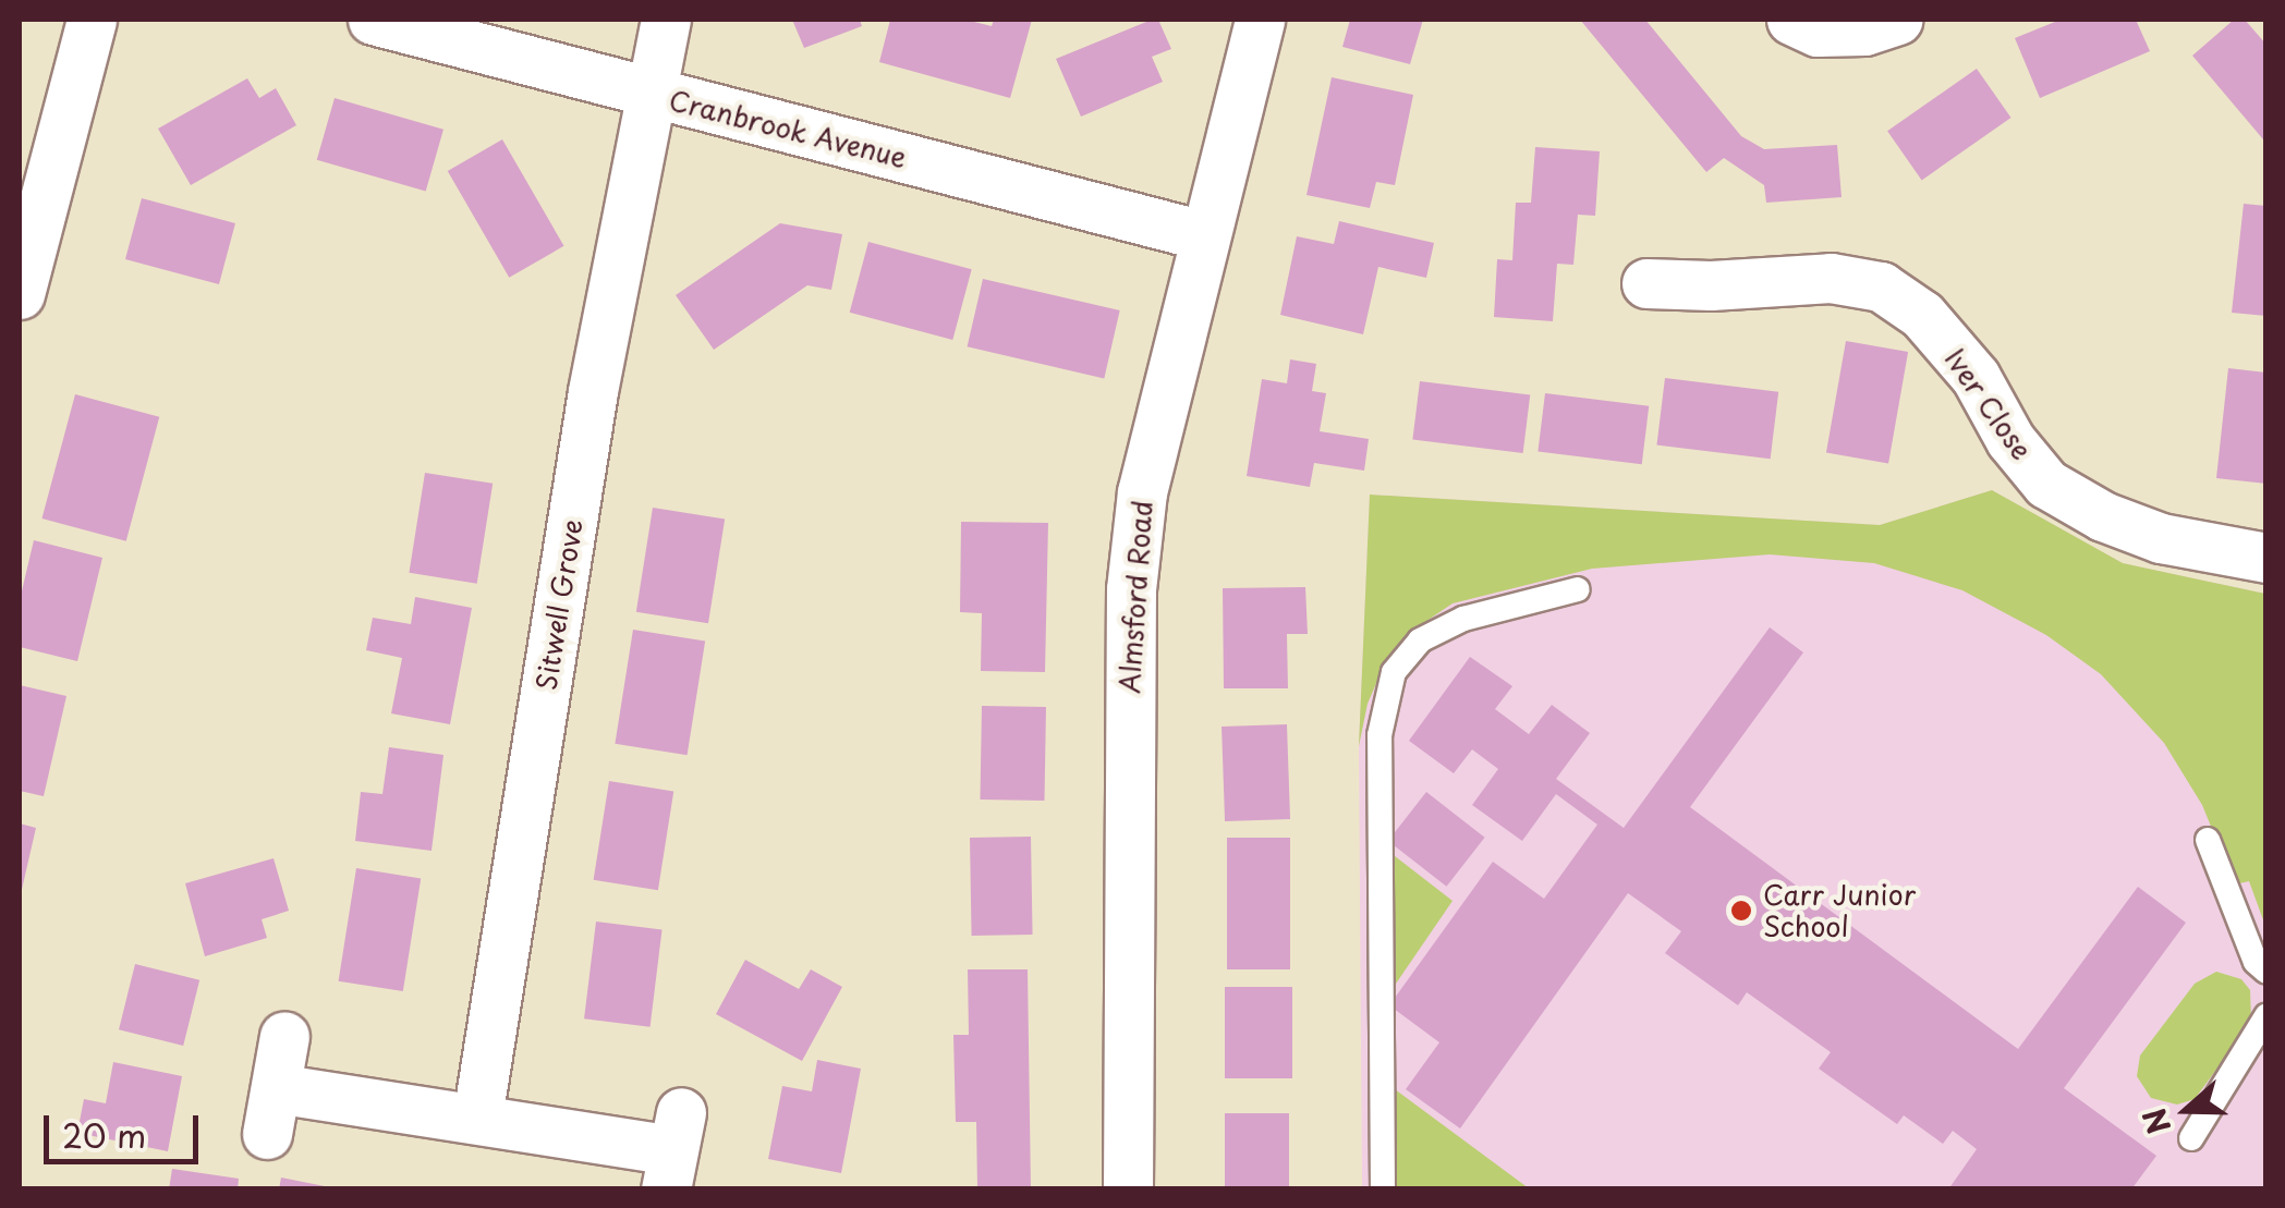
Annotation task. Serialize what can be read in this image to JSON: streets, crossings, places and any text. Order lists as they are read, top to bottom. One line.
{"streets":{"street":["Cranbrook Avenue","Iver Close","Almsford Road","Sitwell Grove"]},"crossings":[["Cranbrook Avenue","Almsford Road"],["Cranbrook Avenue","Sitwell Grove"]],"places":["Carr Junior School"],"scale_bar":"20 m","north":"left"}
